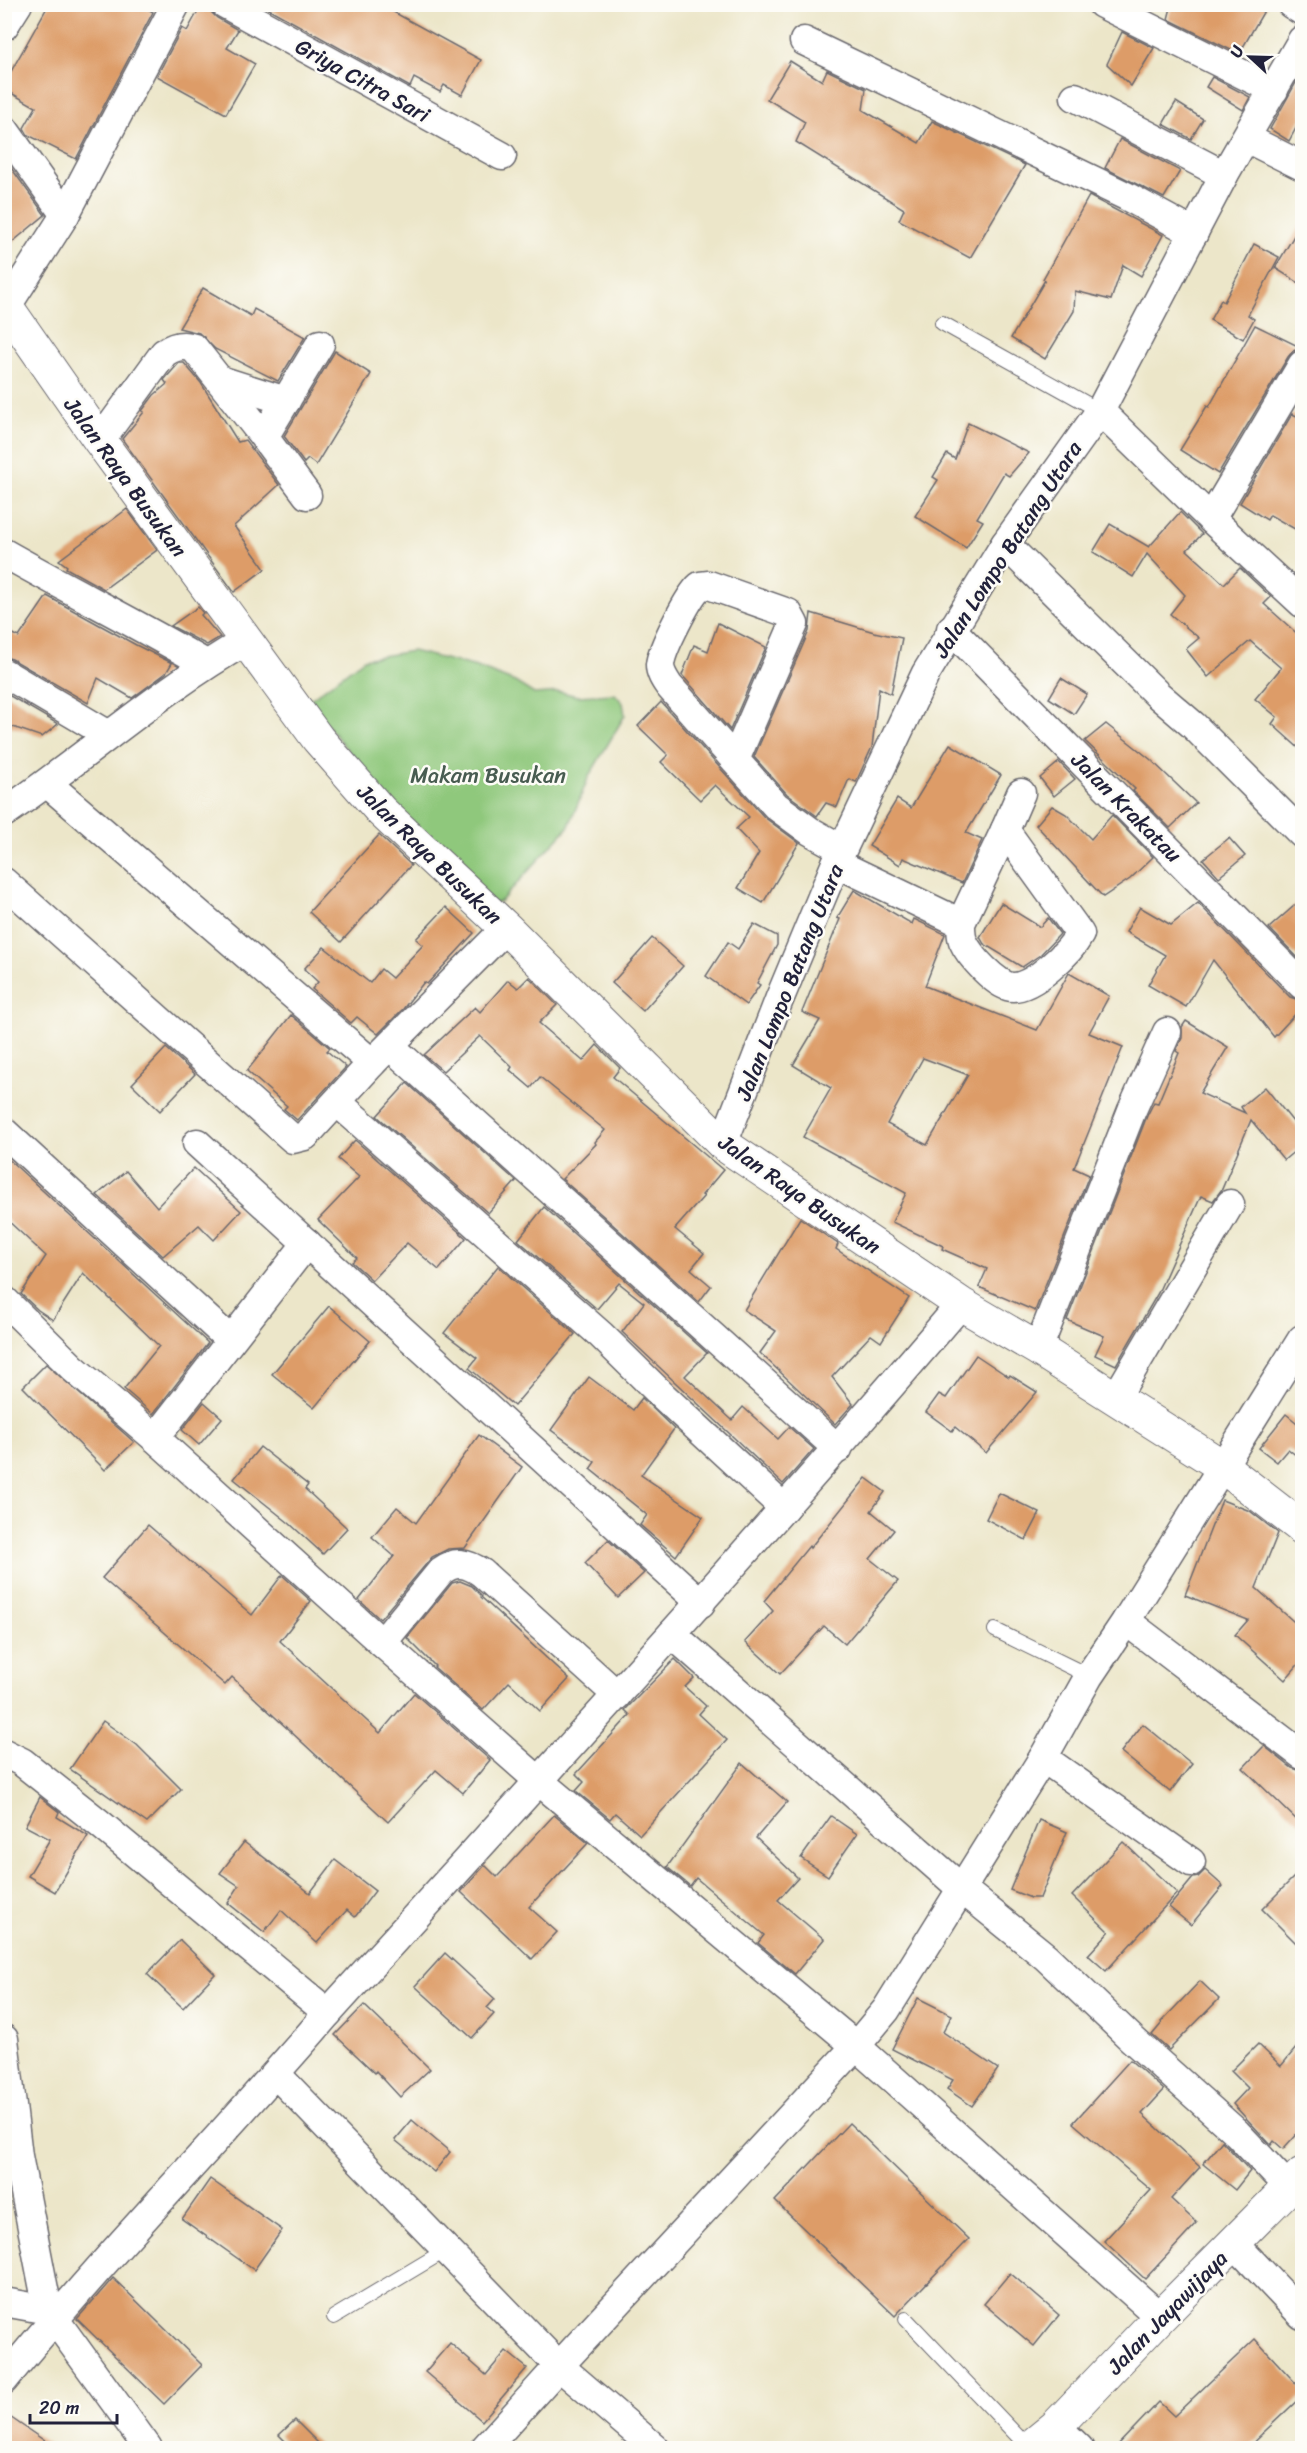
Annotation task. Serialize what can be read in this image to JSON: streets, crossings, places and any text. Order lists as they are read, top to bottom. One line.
{"streets":{"street":["Griya Citra Sari","Jalan Raya Busukan","Jalan Lompo Batang Utara","Jalan Krakatau","Jalan Jayawijaya"]},"crossings":[["Jalan Raya Busukan","Jalan Lompo Batang Utara"],["Jalan Lompo Batang Utara","Jalan Krakatau"]],"parks":["Makam Busukan"],"scale_bar":"20 m","north":"left"}
